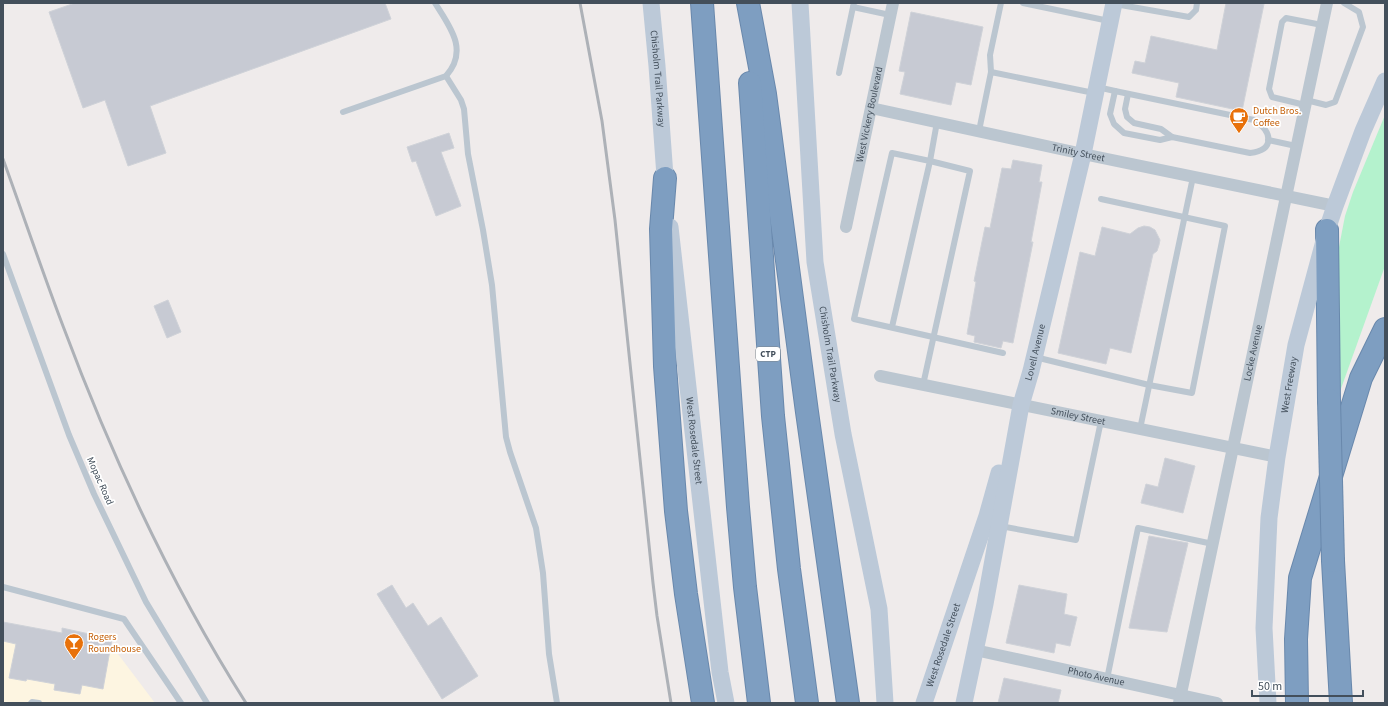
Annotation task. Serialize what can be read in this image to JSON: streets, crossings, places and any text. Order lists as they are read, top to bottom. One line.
{"streets":{"highway":["CTP"],"main road":["Chisholm Trail Parkway","Lovell Avenue","West Freeway","West Rosedale Street"],"street":["West Vickery Boulevard","Trinity Street","Locke Avenue","Smiley Street","Photo Avenue"],"lane":["Mopac Road"]},"crossings":[["Chisholm Trail Parkway","West Rosedale Street"],["West Vickery Boulevard","Trinity Street"],["Trinity Street","Lovell Avenue"],["Trinity Street","Locke Avenue"],["Trinity Street","West Freeway"],["Lovell Avenue","Smiley Street"],["Lovell Avenue","West Rosedale Street"],["Lovell Avenue","Photo Avenue"],["Locke Avenue","Smiley Street"],["Locke Avenue","Photo Avenue"],["West Freeway","Smiley Street"],["Smiley Street","West Rosedale Street"]],"places":{"cafe":["Dutch Bros. Coffee"],"bar":["Rogers Roundhouse"]},"scale_bar":"50 m"}
